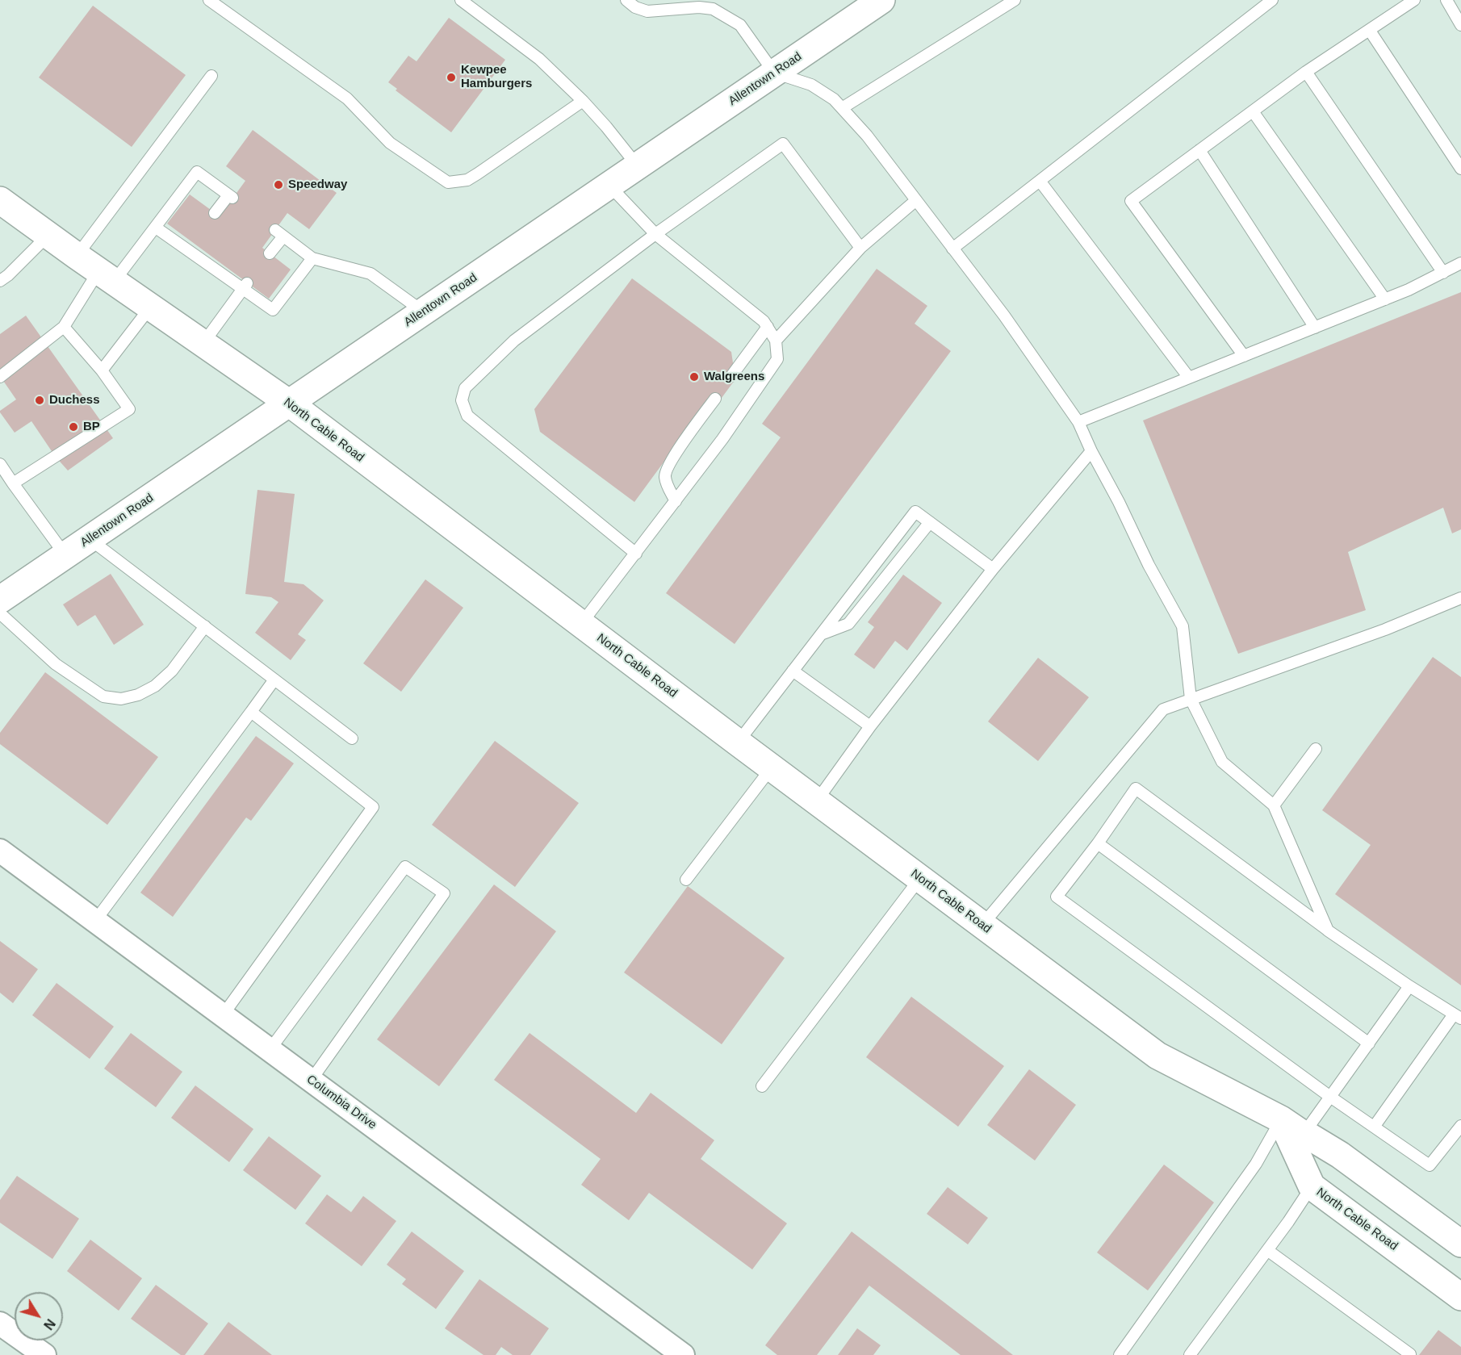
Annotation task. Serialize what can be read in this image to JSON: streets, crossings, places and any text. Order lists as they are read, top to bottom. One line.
{"streets":{"street":["Allentown Road","North Cable Road","Columbia Drive"]},"crossings":[["Allentown Road","North Cable Road"]],"places":["Kewpee Hamburgers","Speedway","Walgreens","Duchess","BP"],"north":"bottom right"}
